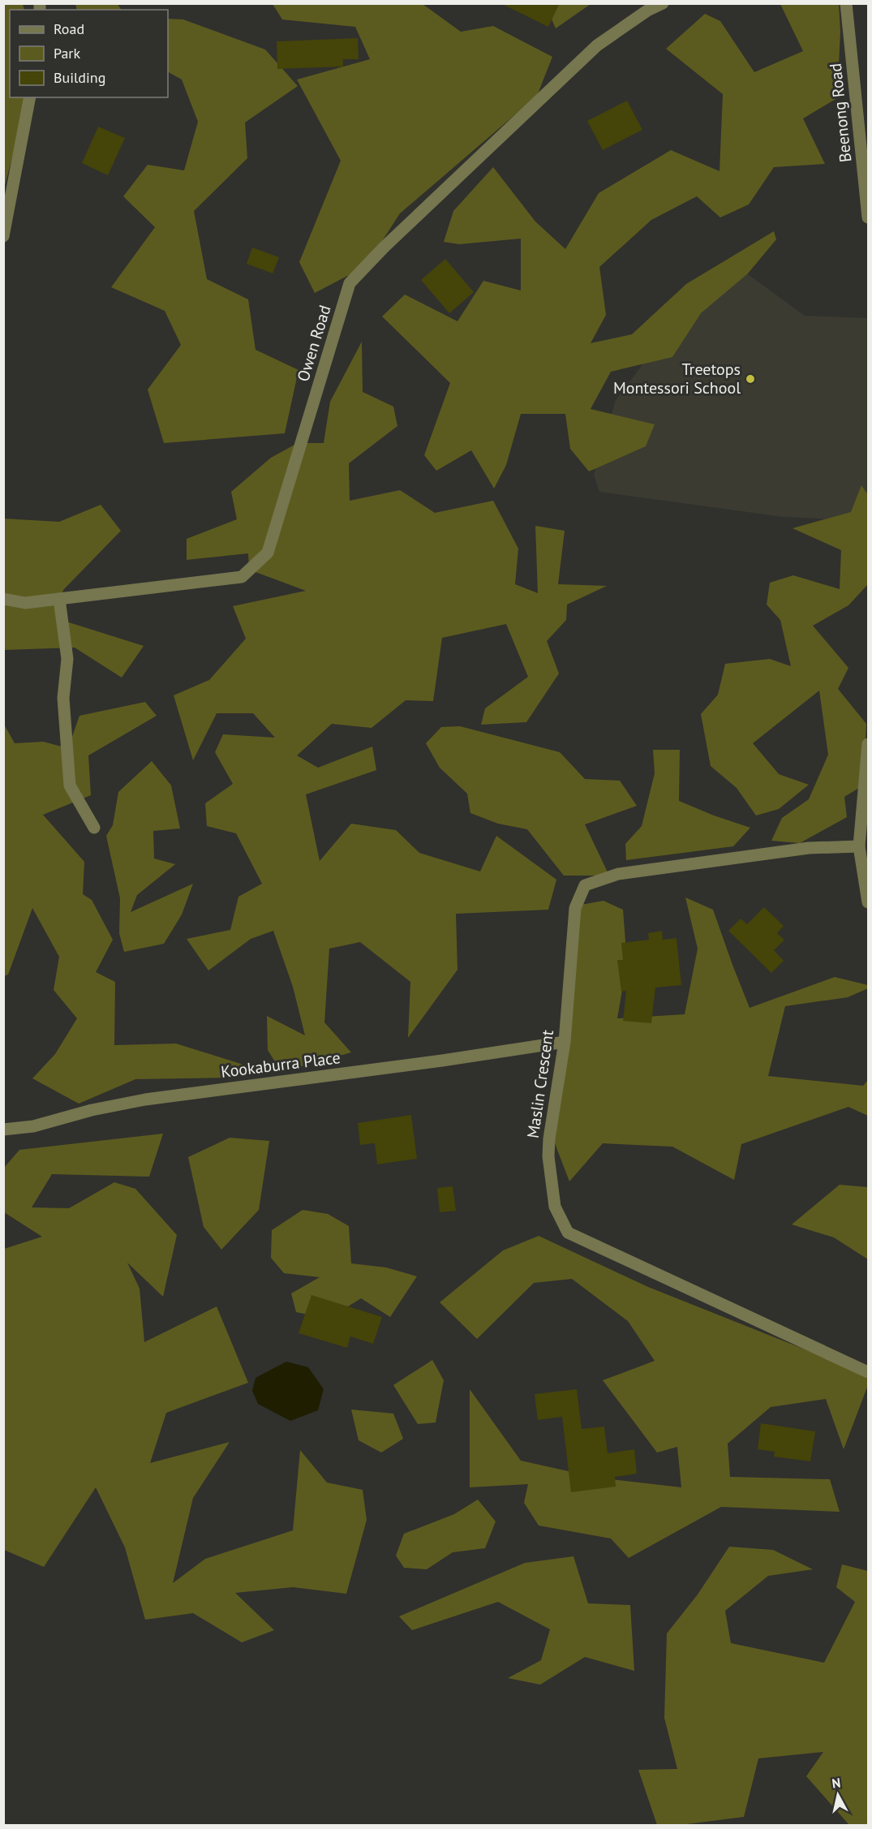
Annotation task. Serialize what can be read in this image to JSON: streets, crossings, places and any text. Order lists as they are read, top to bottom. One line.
{"streets":{"street":["Beenong Road","Owen Road","Kookaburra Place","Maslin Crescent"]},"crossings":[["Kookaburra Place","Maslin Crescent"]],"places":["Treetops Montessori School"],"legend":["Road","Park","Building"],"north":"top"}
